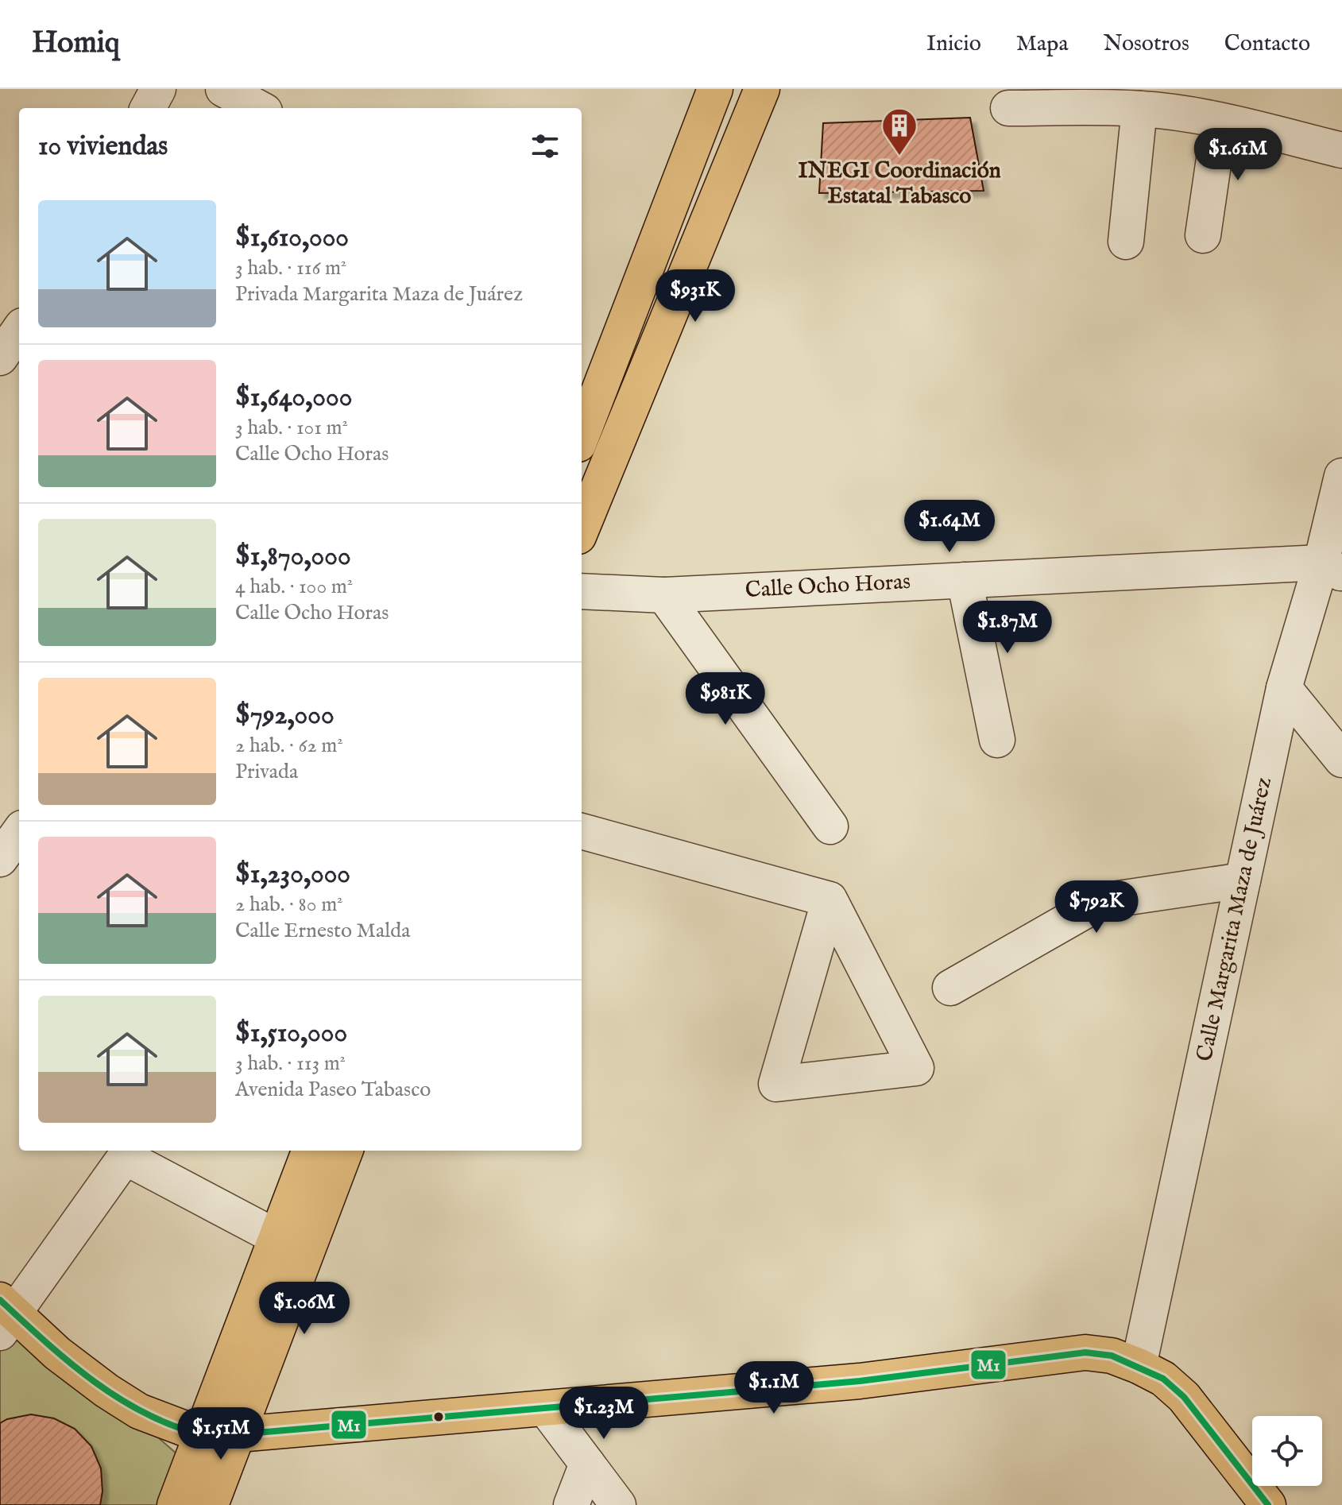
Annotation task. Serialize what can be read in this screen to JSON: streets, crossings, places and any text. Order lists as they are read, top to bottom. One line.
{"streets":{"street":["Calle Ocho Horas","Calle Margarita Maza de Juárez"]},"crossings":[["Calle Ocho Horas","Calle Margarita Maza de Juárez"]],"places":{"building":["INEGI Coordinación Estatal Tabasco"]},"lines":["transit line M1"],"page":{"header":"Homiq","nav":["Inicio","Mapa","Nosotros","Contacto"],"heading":"10 viviendas","price":["$1.61M","$931K","$1.64M","$1.87M","$981K","$792K","$1.06M","$1.1M","$1.23M","$1.51M"],"list":[{"name":"$1,610,000","note":"3 hab. · 116 m² · Privada Margarita Maza de Juárez"},{"name":"$1,640,000","note":"3 hab. · 101 m² · Calle Ocho Horas"},{"name":"$1,870,000","note":"4 hab. · 100 m² · Calle Ocho Horas"},{"name":"$792,000","note":"2 hab. · 62 m² · Privada"},{"name":"$1,230,000","note":"2 hab. · 80 m² · Calle Ernesto Malda"},{"name":"$1,510,000","note":"3 hab. · 113 m² · Avenida Paseo Tabasco"}]}}
